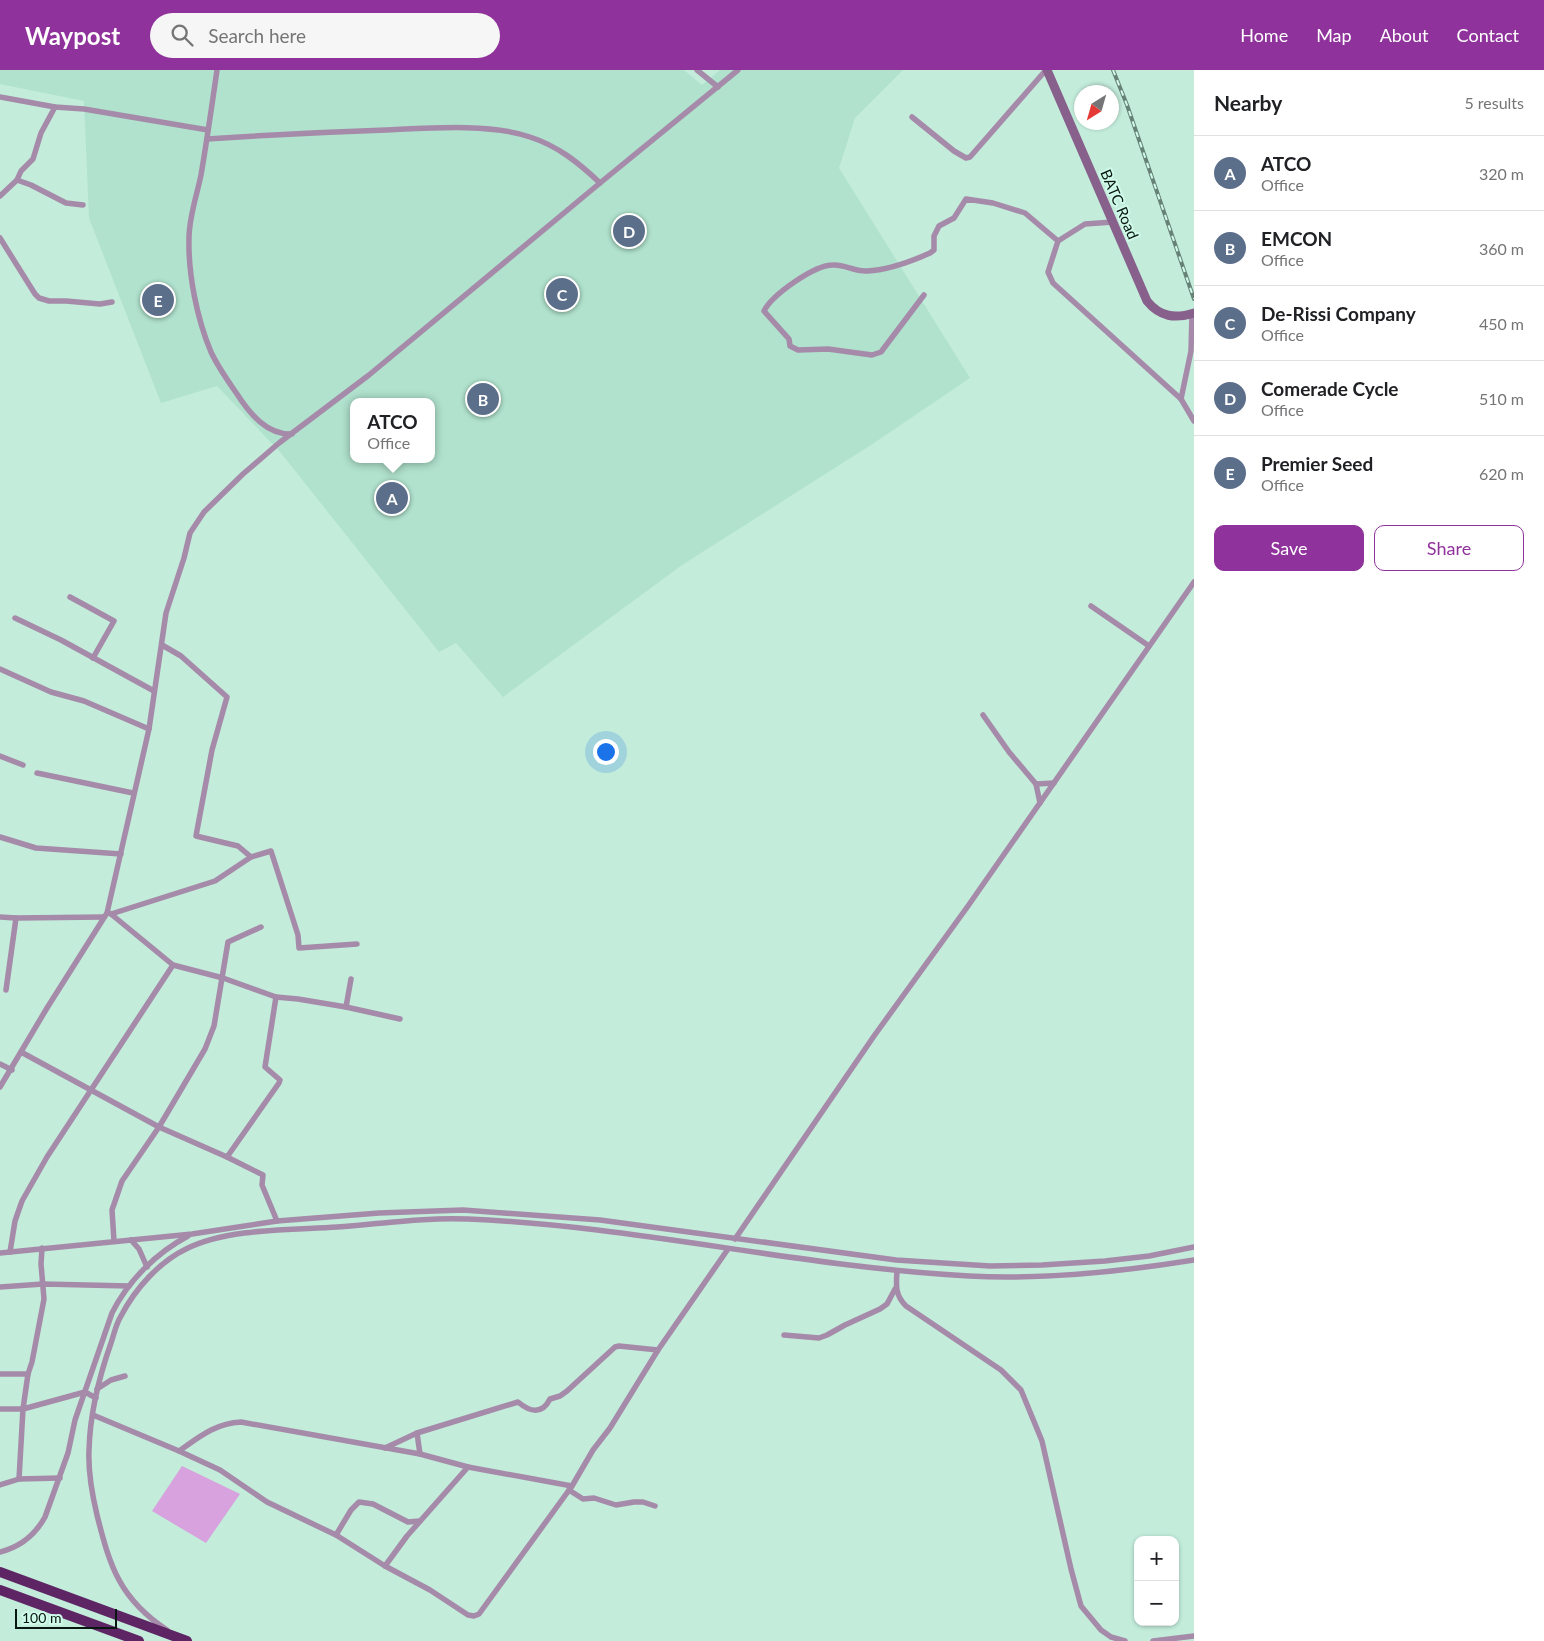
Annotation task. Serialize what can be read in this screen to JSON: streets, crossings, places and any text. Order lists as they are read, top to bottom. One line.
{"streets":{"street":["BATC Road"]},"scale_bar":"100 m","north":"bottom left","page":{"header":"Waypost","search":"Search here","nav":["Home","Map","About","Contact"],"heading":["Nearby","5 results"],"list":[{"mark":"A","name":"ATCO","note":"Office","value":"320 m"},{"mark":"B","name":"EMCON","note":"Office","value":"360 m"},{"mark":"C","name":"De-Rissi Company","note":"Office","value":"450 m"},{"mark":"D","name":"Comerade Cycle","note":"Office","value":"510 m"},{"mark":"E","name":"Premier Seed","note":"Office","value":"620 m"}],"pins":["D","C","E","B","A"],"popup":["ATCO","Office"],"buttons":["Save","Share"],"map_buttons":["+","−"],"scale":"100 m"}}
